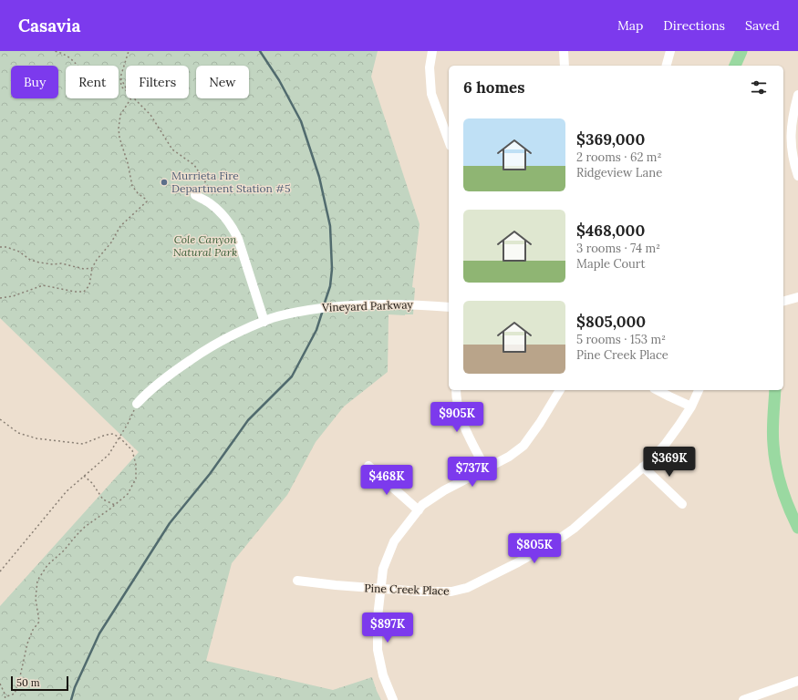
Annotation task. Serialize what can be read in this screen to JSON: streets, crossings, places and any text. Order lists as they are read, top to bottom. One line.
{"streets":{"street":["Vineyard Parkway","Pine Creek Place"]},"parks":["Cole Canyon Natural Park"],"places":["Murrieta Fire Department Station #5"],"scale_bar":"50 m","page":{"header":"Casavia","nav":["Map","Directions","Saved"],"chip":["Buy","Rent","Filters","New"],"heading":"6 homes","list":[{"name":"$369,000","note":"2 rooms · 62 m² · Ridgeview Lane"},{"name":"$468,000","note":"3 rooms · 74 m² · Maple Court"},{"name":"$805,000","note":"5 rooms · 153 m² · Pine Creek Place"}],"price":["$905K","$369K","$737K","$468K","$805K","$897K"],"scale":"50 m"}}
